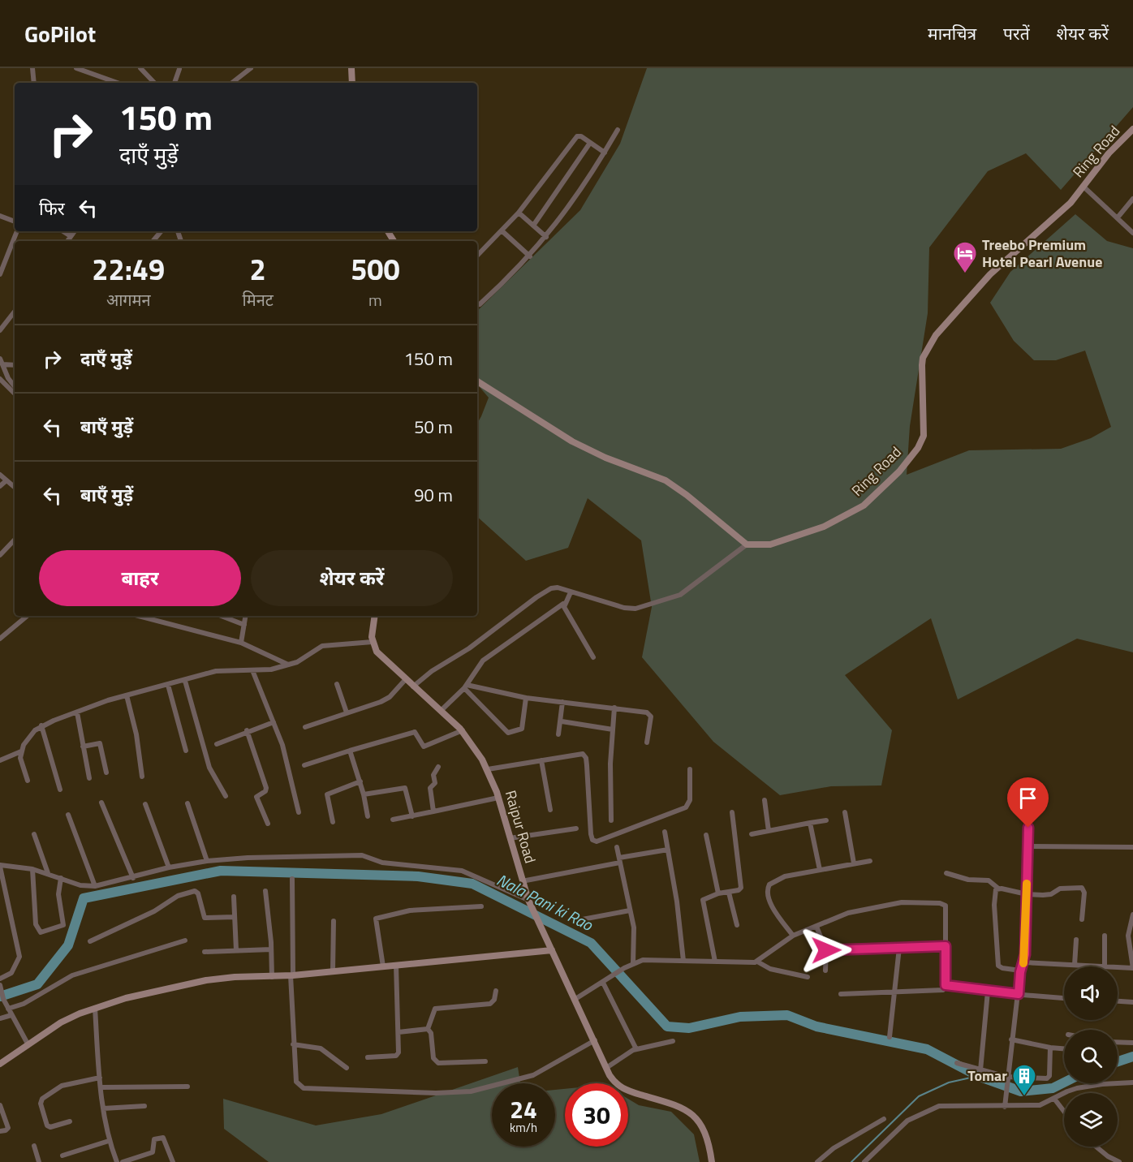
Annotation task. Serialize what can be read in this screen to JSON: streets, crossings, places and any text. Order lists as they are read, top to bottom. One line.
{"streets":{"street":["Ring Road","Raipur Road"]},"water":["Nala Pani ki Rao"],"places":{"hotel":["Treebo Premium Hotel Pearl Avenue"],"building":["Tomar"]},"page":{"header":"GoPilot","nav":["मानचित्र","परतें","शेयर करें"],"turn":["150 m","दाएँ मुड़ें"],"then":"फिर","eta":["22:49","आगमन","2","मिनट","500","m"],"list":[{"name":"दाएँ मुड़ें","value":"150 m"},{"name":"बाएँ मुड़ें","value":"50 m"},{"name":"बाएँ मुड़ें","value":"90 m"}],"buttons":["बाहर","शेयर करें"],"speed":"24 km/h","limit":"30"}}
